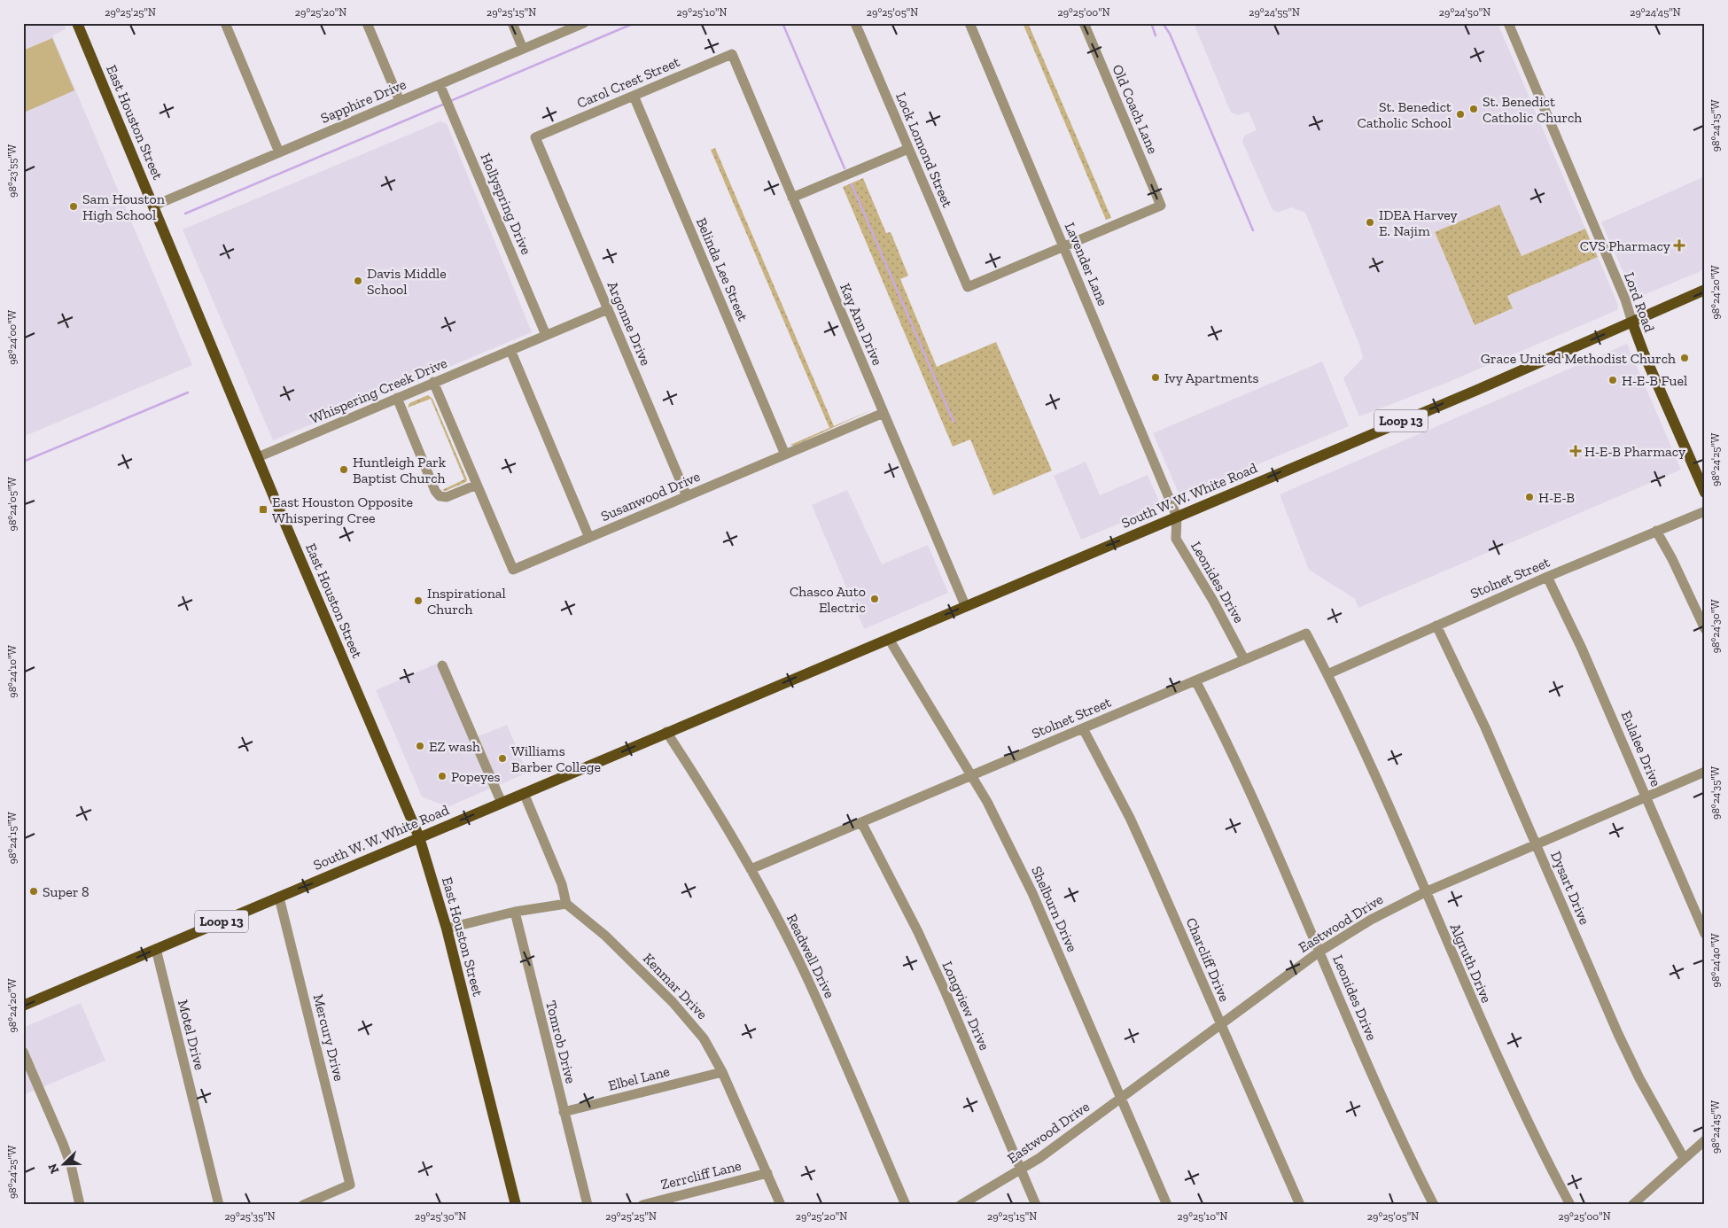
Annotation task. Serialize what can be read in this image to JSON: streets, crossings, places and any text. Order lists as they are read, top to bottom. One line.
{"streets":{"main road":["East Houston Street","Lord Road","Loop 13","South W. W. White Road"],"street":["Carol Crest Street","Sapphire Drive","Old Coach Lane","Lock Lomond Street","Hollyspring Drive","Lavender Lane","Belinda Lee Street","Argonne Drive","Kay Ann Drive","Whispering Creek Drive","Susanwood Drive","Stolnet Street","Leonides Drive","Eulalee Drive","Dysart Drive","Shelburn Drive","Eastwood Drive","Readwell Drive","Charcliff Drive","Algruth Drive","Kenmar Drive","Longview Drive","Motel Drive","Mercury Drive","Tomrob Drive","Elbel Lane","Zerrcliff Lane"]},"crossings":[["Carol Crest Street","Belinda Lee Street"],["Carol Crest Street","Argonne Drive"],["Carol Crest Street","Kay Ann Drive"],["Sapphire Drive","East Houston Street"],["Sapphire Drive","Hollyspring Drive"],["Old Coach Lane","Lock Lomond Street"],["Old Coach Lane","Lavender Lane"],["East Houston Street","Whispering Creek Drive"],["East Houston Street","South W. W. White Road"],["Lock Lomond Street","Lavender Lane"],["Hollyspring Drive","Whispering Creek Drive"],["Lavender Lane","South W. W. White Road"],["Lavender Lane","Leonides Drive"],["Belinda Lee Street","Susanwood Drive"],["Lord Road","South W. W. White Road"],["Argonne Drive","Susanwood Drive"],["Kay Ann Drive","South W. W. White Road"],["Kay Ann Drive","Susanwood Drive"],["Whispering Creek Drive","Susanwood Drive"],["South W. W. White Road","Leonides Drive"],["South W. W. White Road","Shelburn Drive"],["South W. W. White Road","Readwell Drive"],["South W. W. White Road","Motel Drive"],["South W. W. White Road","Mercury Drive"],["Stolnet Street","Leonides Drive"],["Stolnet Street","Eulalee Drive"],["Stolnet Street","Dysart Drive"],["Stolnet Street","Shelburn Drive"],["Stolnet Street","Readwell Drive"],["Stolnet Street","Charcliff Drive"],["Stolnet Street","Algruth Drive"],["Stolnet Street","Longview Drive"],["Leonides Drive","Eastwood Drive"],["Eulalee Drive","Eastwood Drive"],["Dysart Drive","Eastwood Drive"],["Shelburn Drive","Eastwood Drive"],["Eastwood Drive","Charcliff Drive"],["Eastwood Drive","Algruth Drive"],["Eastwood Drive","Longview Drive"],["Kenmar Drive","Elbel Lane"],["Kenmar Drive","Zerrcliff Lane"],["Tomrob Drive","Elbel Lane"]],"places":{"other":["St. Benedict Catholic Church","St. Benedict Catholic School","Sam Houston High School","IDEA Harvey E. Najim","Davis Middle School","Grace United Methodist Church","Ivy Apartments","H-E-B Fuel","Huntleigh Park Baptist Church","H-E-B","Chasco Auto Electric","Inspirational Church","EZ wash","Williams Barber College","Popeyes","Super 8"],"health":["CVS Pharmacy","H-E-B Pharmacy"],"transit":["East Houston Opposite Whispering Cree"]},"north":"bottom left","coordinates":["29°25'25\"N","29°25'20\"N","29°25'15\"N","29°25'10\"N","29°25'05\"N","29°25'00\"N","29°24'55\"N","29°24'50\"N","29°24'45\"N","98°24'15\"W","98°23'55\"W","98°24'20\"W","98°24'00\"W","98°24'25\"W","98°24'05\"W","98°24'30\"W","98°24'10\"W","98°24'35\"W","98°24'40\"W","98°24'45\"W","29°25'35\"N","29°25'30\"N"]}
